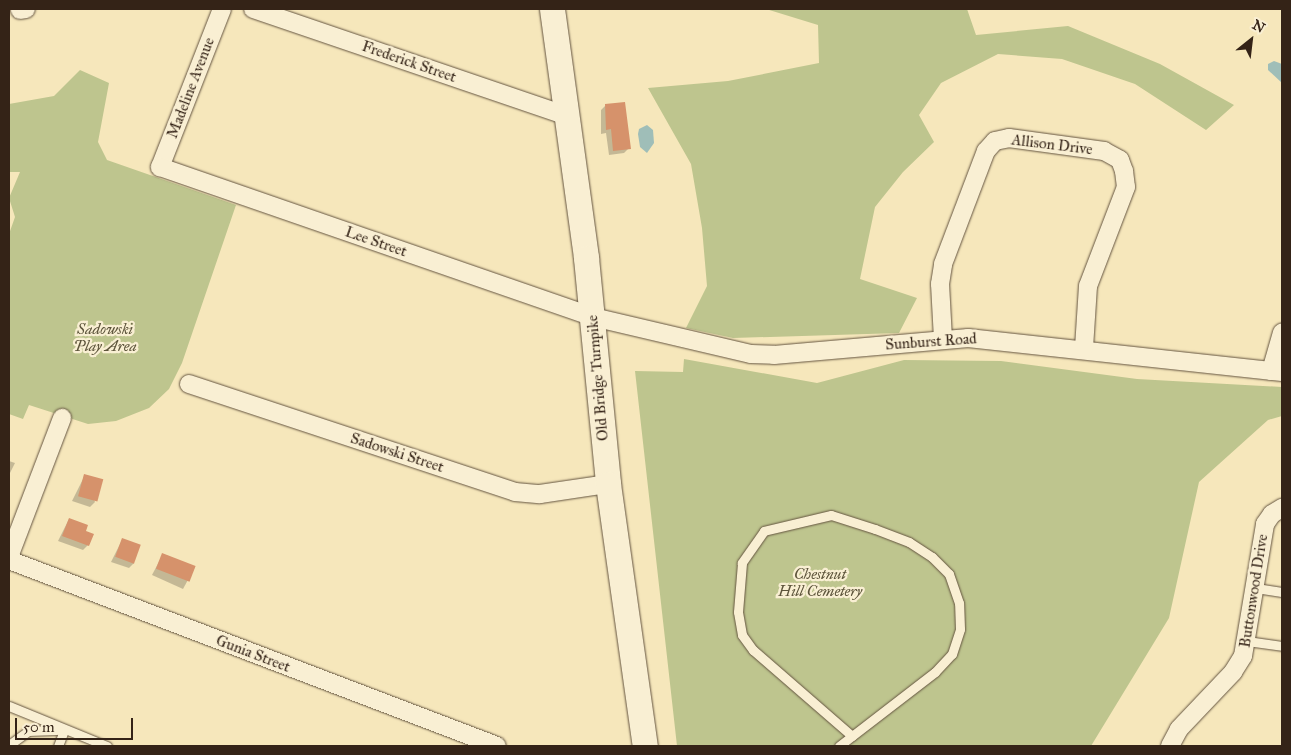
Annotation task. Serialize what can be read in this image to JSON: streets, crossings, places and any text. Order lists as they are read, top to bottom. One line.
{"streets":{"street":["Frederick Street","Madeline Avenue","Allison Drive","Lee Street","Sunburst Road","Old Bridge Turnpike","Sadowski Street","Buttonwood Drive","Gunia Street"]},"crossings":[["Frederick Street","Old Bridge Turnpike"],["Madeline Avenue","Lee Street"],["Allison Drive","Sunburst Road"],["Lee Street","Sunburst Road"],["Lee Street","Old Bridge Turnpike"],["Sunburst Road","Old Bridge Turnpike"],["Old Bridge Turnpike","Sadowski Street"]],"parks":["Sadowski Play Area","Chestnut Hill Cemetery"],"scale_bar":"50 m","north":"top right"}
